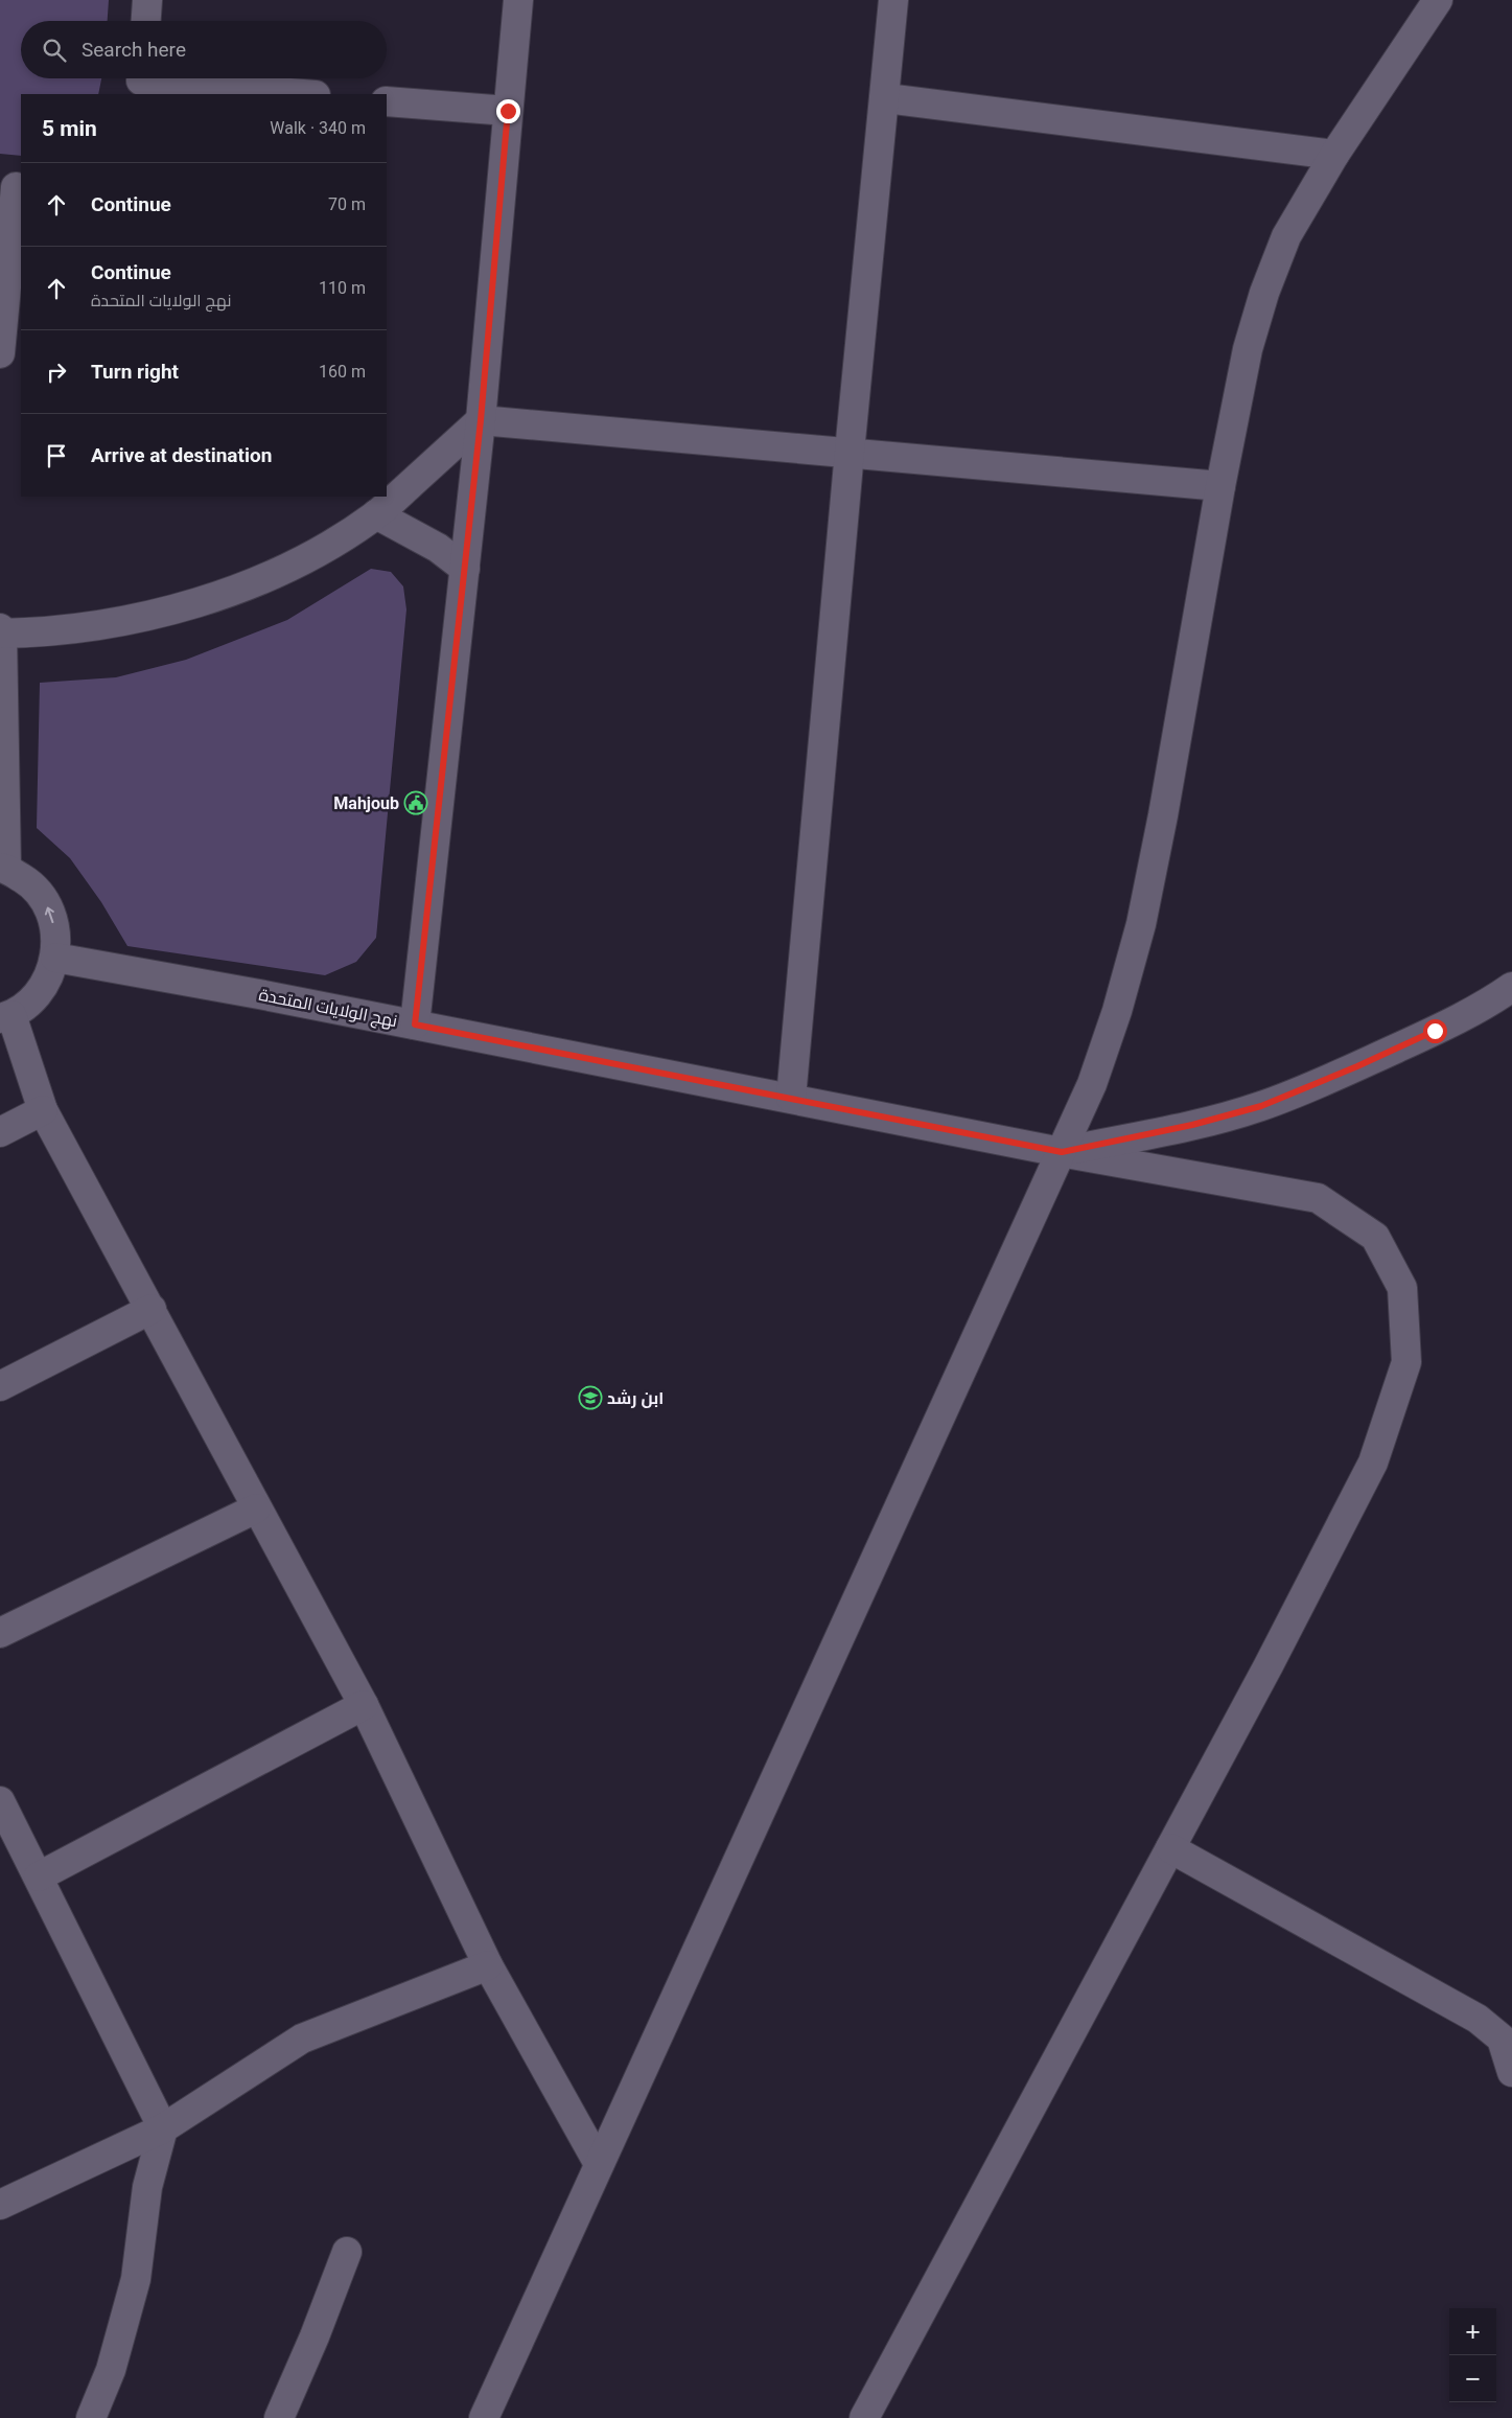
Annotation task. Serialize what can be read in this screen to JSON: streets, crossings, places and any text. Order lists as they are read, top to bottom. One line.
{"streets":{"street":["نهج الولايات المتحدة"]},"places":{"public building":["Mahjoub"],"school or university":["ابن رشد"]},"page":{"search":"Search here","heading":["5 min","Walk · 340 m"],"list":[["Continue","70 m"],["Continue","نهج الولايات المتحدة","110 m"],["Turn right","160 m"],"Arrive at destination"],"map_buttons":["+","−"]}}
